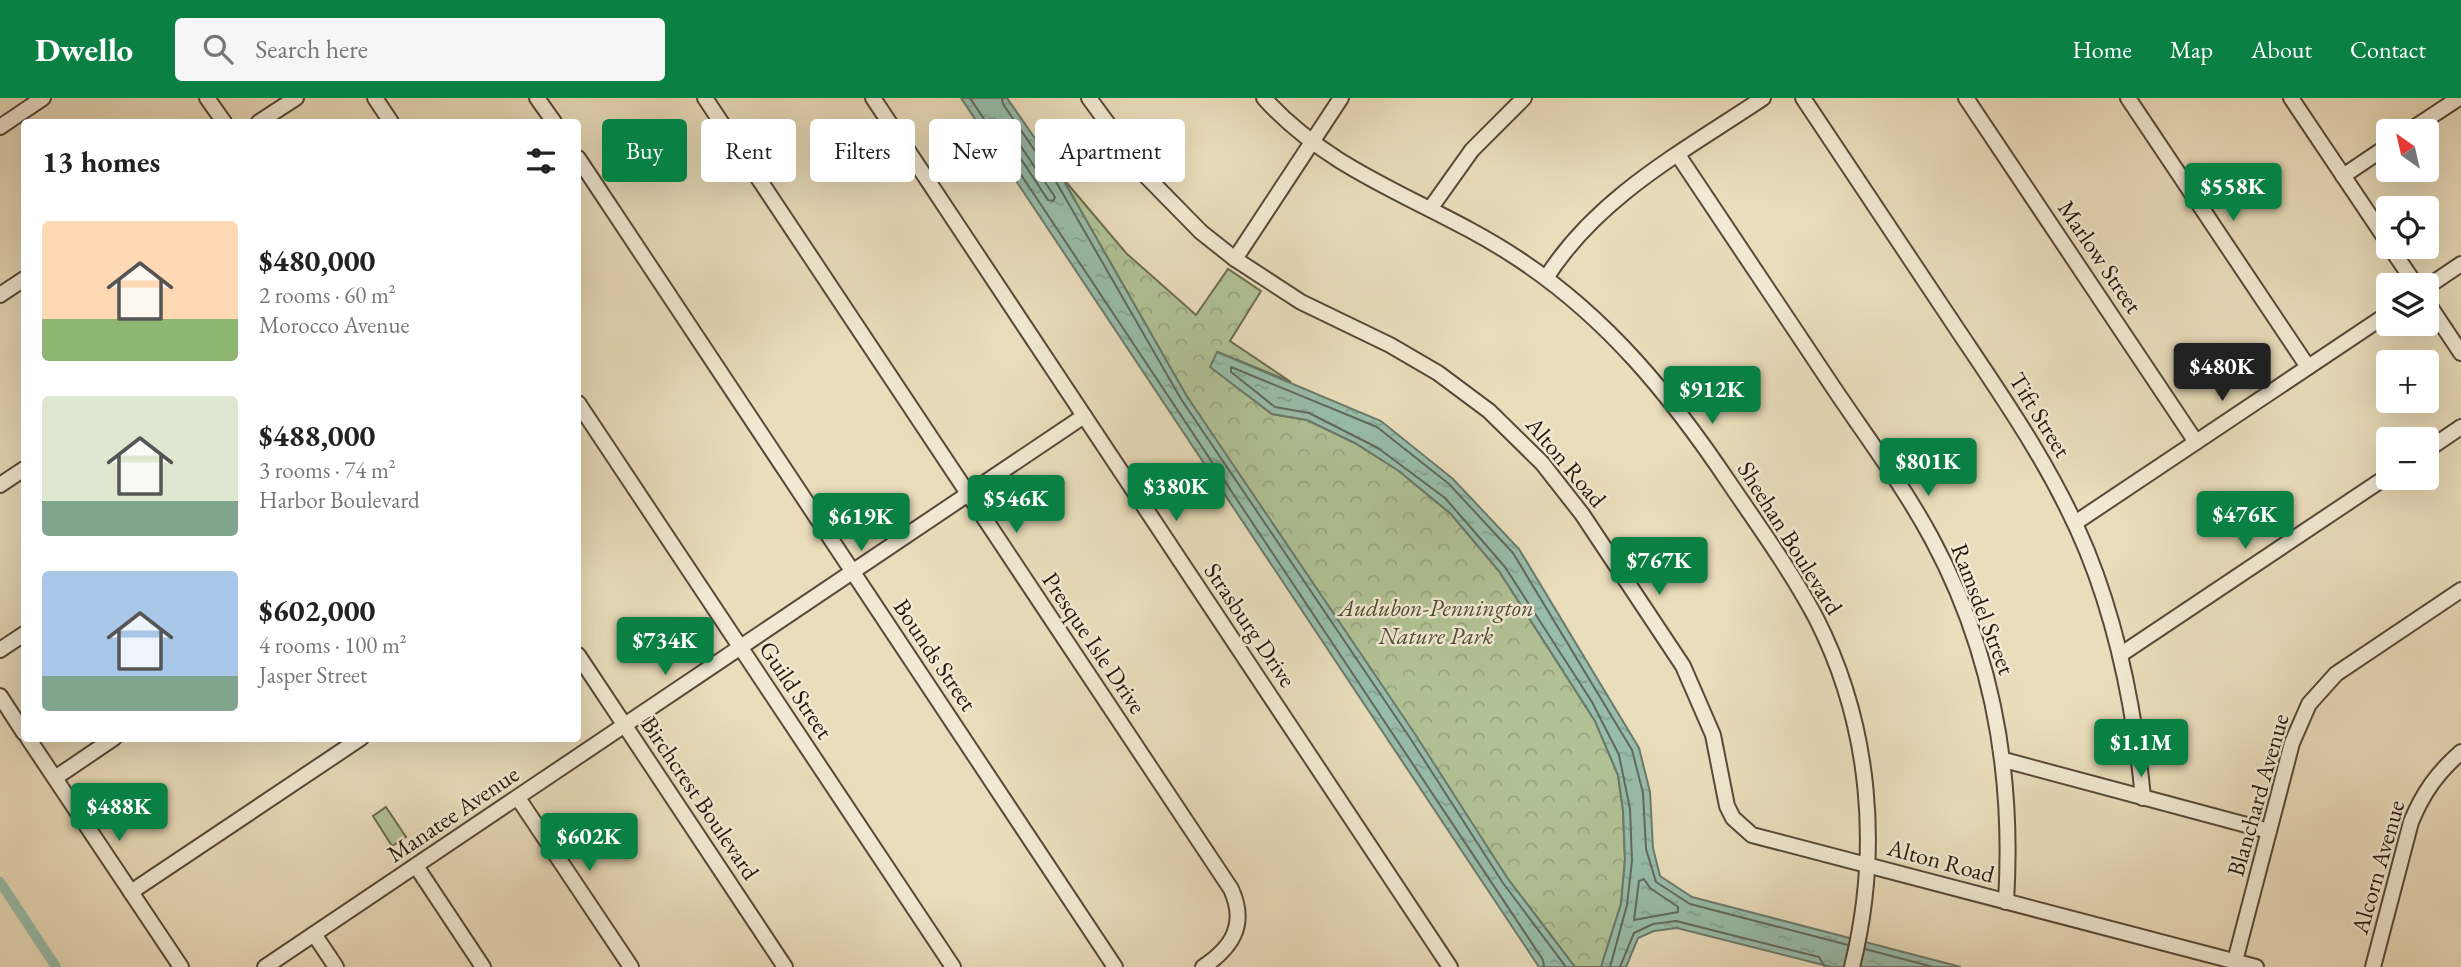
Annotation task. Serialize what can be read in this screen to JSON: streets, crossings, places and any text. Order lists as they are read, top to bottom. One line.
{"streets":{"street":["Marlow Street","Tift Street","Alton Road","Sheehan Boulevard","Ramsdel Street","Strasburg Drive","Presque Isle Drive","Bounds Street","Guild Street","Blanchard Avenue","Birchcrest Boulevard","Manatee Avenue","Alcorn Avenue"]},"crossings":[["Alton Road","Sheehan Boulevard"],["Alton Road","Ramsdel Street"],["Alton Road","Blanchard Avenue"],["Strasburg Drive","Manatee Avenue"],["Presque Isle Drive","Manatee Avenue"],["Bounds Street","Manatee Avenue"],["Guild Street","Manatee Avenue"],["Birchcrest Boulevard","Manatee Avenue"]],"parks":["Audubon-Pennington Nature Park"],"north":"top left","page":{"header":"Dwello","search":"Search here","nav":["Home","Map","About","Contact"],"map_buttons":["+","−"],"chip":["Buy","Rent","Filters","New","Apartment"],"heading":"13 homes","price":["$558K","$480K","$912K","$801K","$380K","$546K","$476K","$619K","$767K","$734K","$1.1M","$488K","$602K"],"list":[{"name":"$480,000","note":"2 rooms · 60 m² · Morocco Avenue"},{"name":"$488,000","note":"3 rooms · 74 m² · Harbor Boulevard"},{"name":"$602,000","note":"4 rooms · 100 m² · Jasper Street"}]}}
